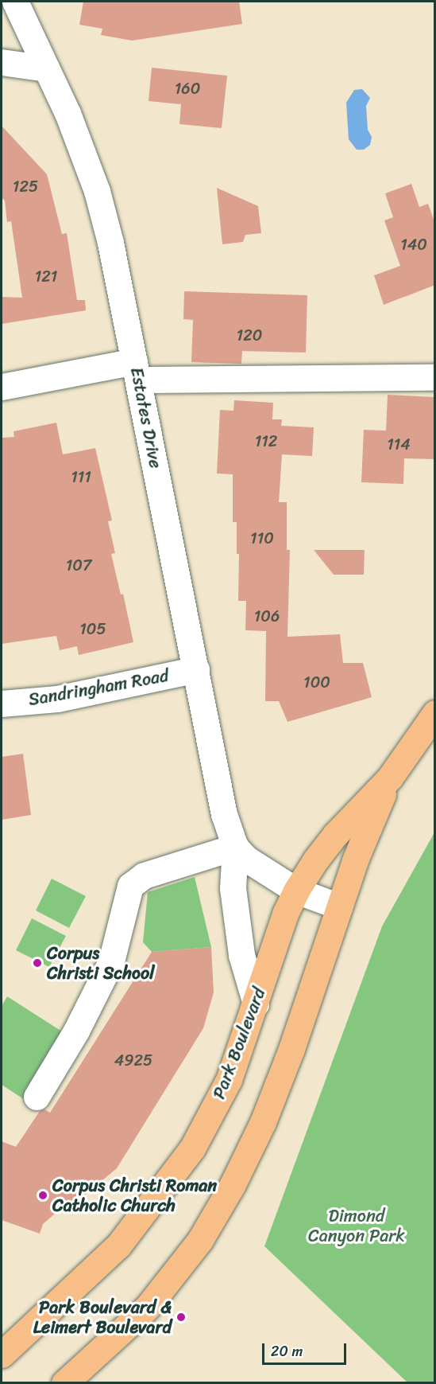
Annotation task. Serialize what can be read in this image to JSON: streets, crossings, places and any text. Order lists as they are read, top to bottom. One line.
{"streets":{"main road":["Park Boulevard"],"street":["Estates Drive","Sandringham Road"]},"crossings":[["Estates Drive","Sandringham Road"],["Estates Drive","Park Boulevard"]],"parks":["Dimond Canyon Park"],"places":["Corpus Christi School","Corpus Christi Roman Catholic Church","Park Boulevard & Leimert Boulevard"],"house_numbers":["160","125","140","121","120","112","114","111","110","107","106","105","100","4925"],"scale_bar":"20 m"}
